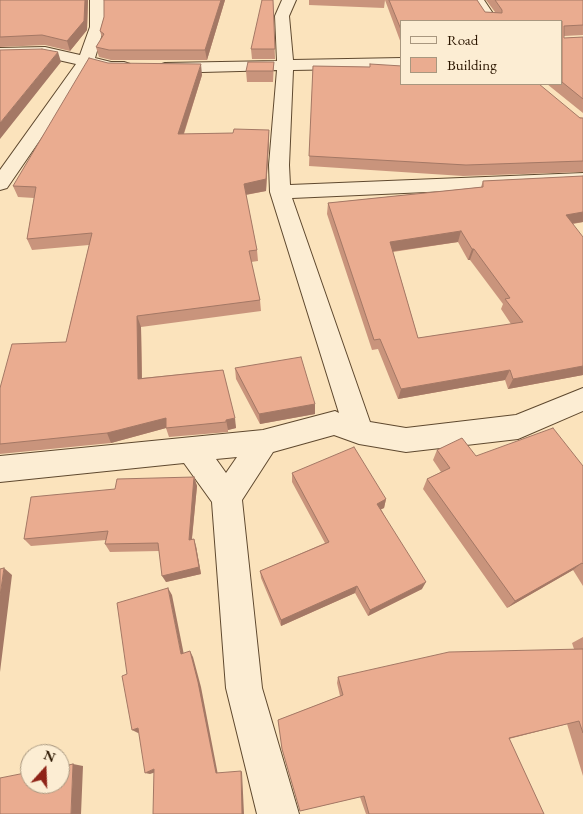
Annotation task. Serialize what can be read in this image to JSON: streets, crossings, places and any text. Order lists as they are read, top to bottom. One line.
{"legend":["Road","Building"],"north":"top"}
